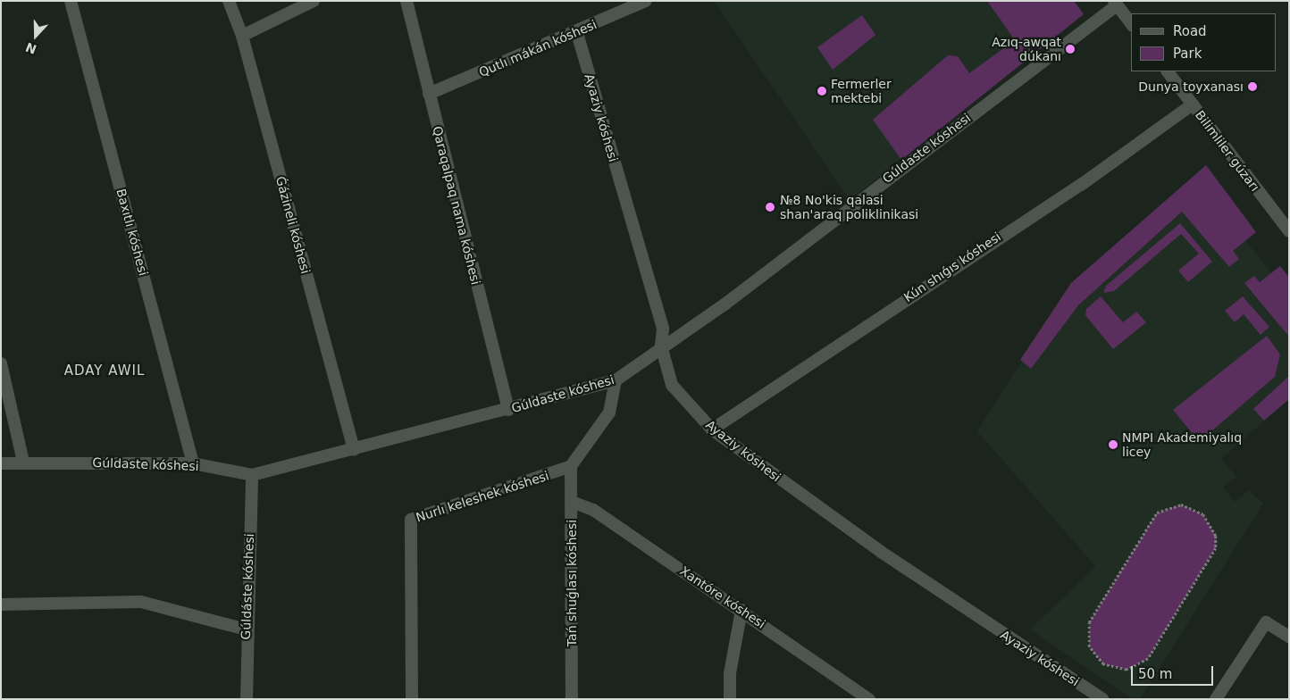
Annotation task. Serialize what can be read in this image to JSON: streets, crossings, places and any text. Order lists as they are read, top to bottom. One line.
{"streets":{"street":["Qutlı mákán kóshesi","Ayaziy kóshesi","Gúldaste kóshesi","Bilimliler gúzarı","Qaraqalpaq nama kóshesi","Ǵázineli kóshesi","Baxıtlı kóshesi","Kún shıǵıs kóshesi","Nurlı keleshek kóshesi","Tań shuǵlası kóshesi","Gúldáste kóshesi","Xantóre kóshesi"]},"crossings":[["Qutlı mákán kóshesi","Ayaziy kóshesi"],["Qutlı mákán kóshesi","Qaraqalpaq nama kóshesi"],["Ayaziy kóshesi","Gúldaste kóshesi"],["Ayaziy kóshesi","Kún shıǵıs kóshesi"],["Gúldaste kóshesi","Qaraqalpaq nama kóshesi"],["Gúldaste kóshesi","Ǵázineli kóshesi"],["Gúldaste kóshesi","Baxıtlı kóshesi"],["Gúldaste kóshesi","Gúldáste kóshesi"],["Bilimliler gúzarı","Kún shıǵıs kóshesi"],["Nurlı keleshek kóshesi","Tań shuǵlası kóshesi"],["Tań shuǵlası kóshesi","Xantóre kóshesi"]],"districts":["ADAY AWIL"],"places":["Azıq-awqat dúkanı","Dunya toyxanası","Fermerler mektebi","№8 No'kis qalasi shan'araq poliklinikasi","NMPI Akademiyalıq licey"],"legend":["Road","Park"],"scale_bar":"50 m","north":"bottom"}
